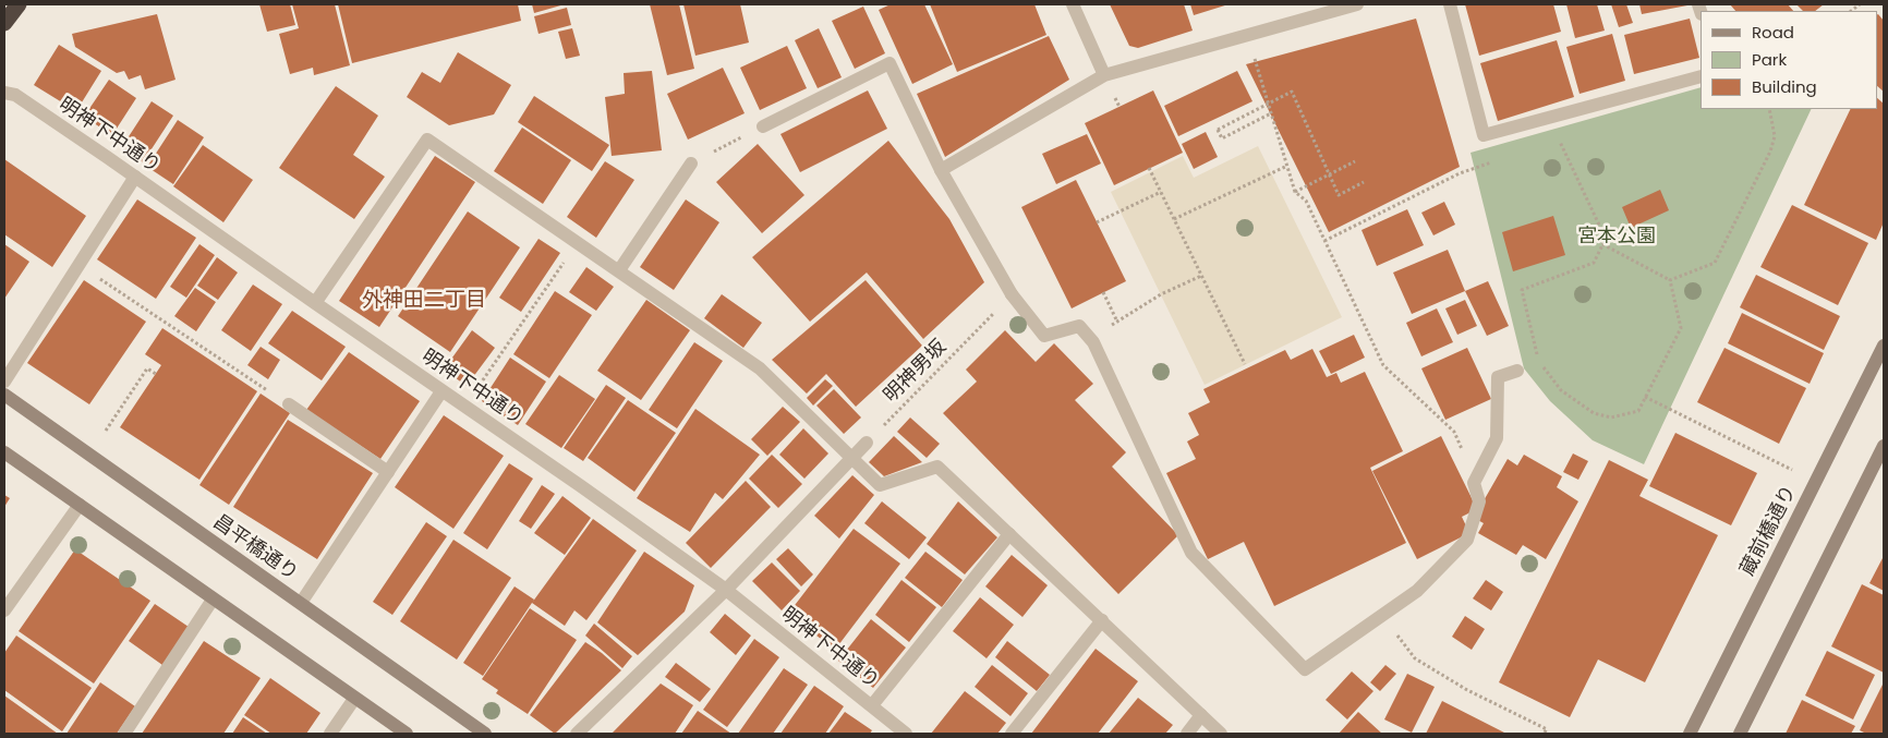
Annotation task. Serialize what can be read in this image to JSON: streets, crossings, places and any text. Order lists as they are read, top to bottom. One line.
{"streets":{"main road":["蔵前橋通り","昌平橋通り"],"street":["明神下中通り"],"path":["明神男坂"]},"districts":["外神田二丁目"],"parks":["宮本公園"],"legend":["Road","Park","Building"]}
